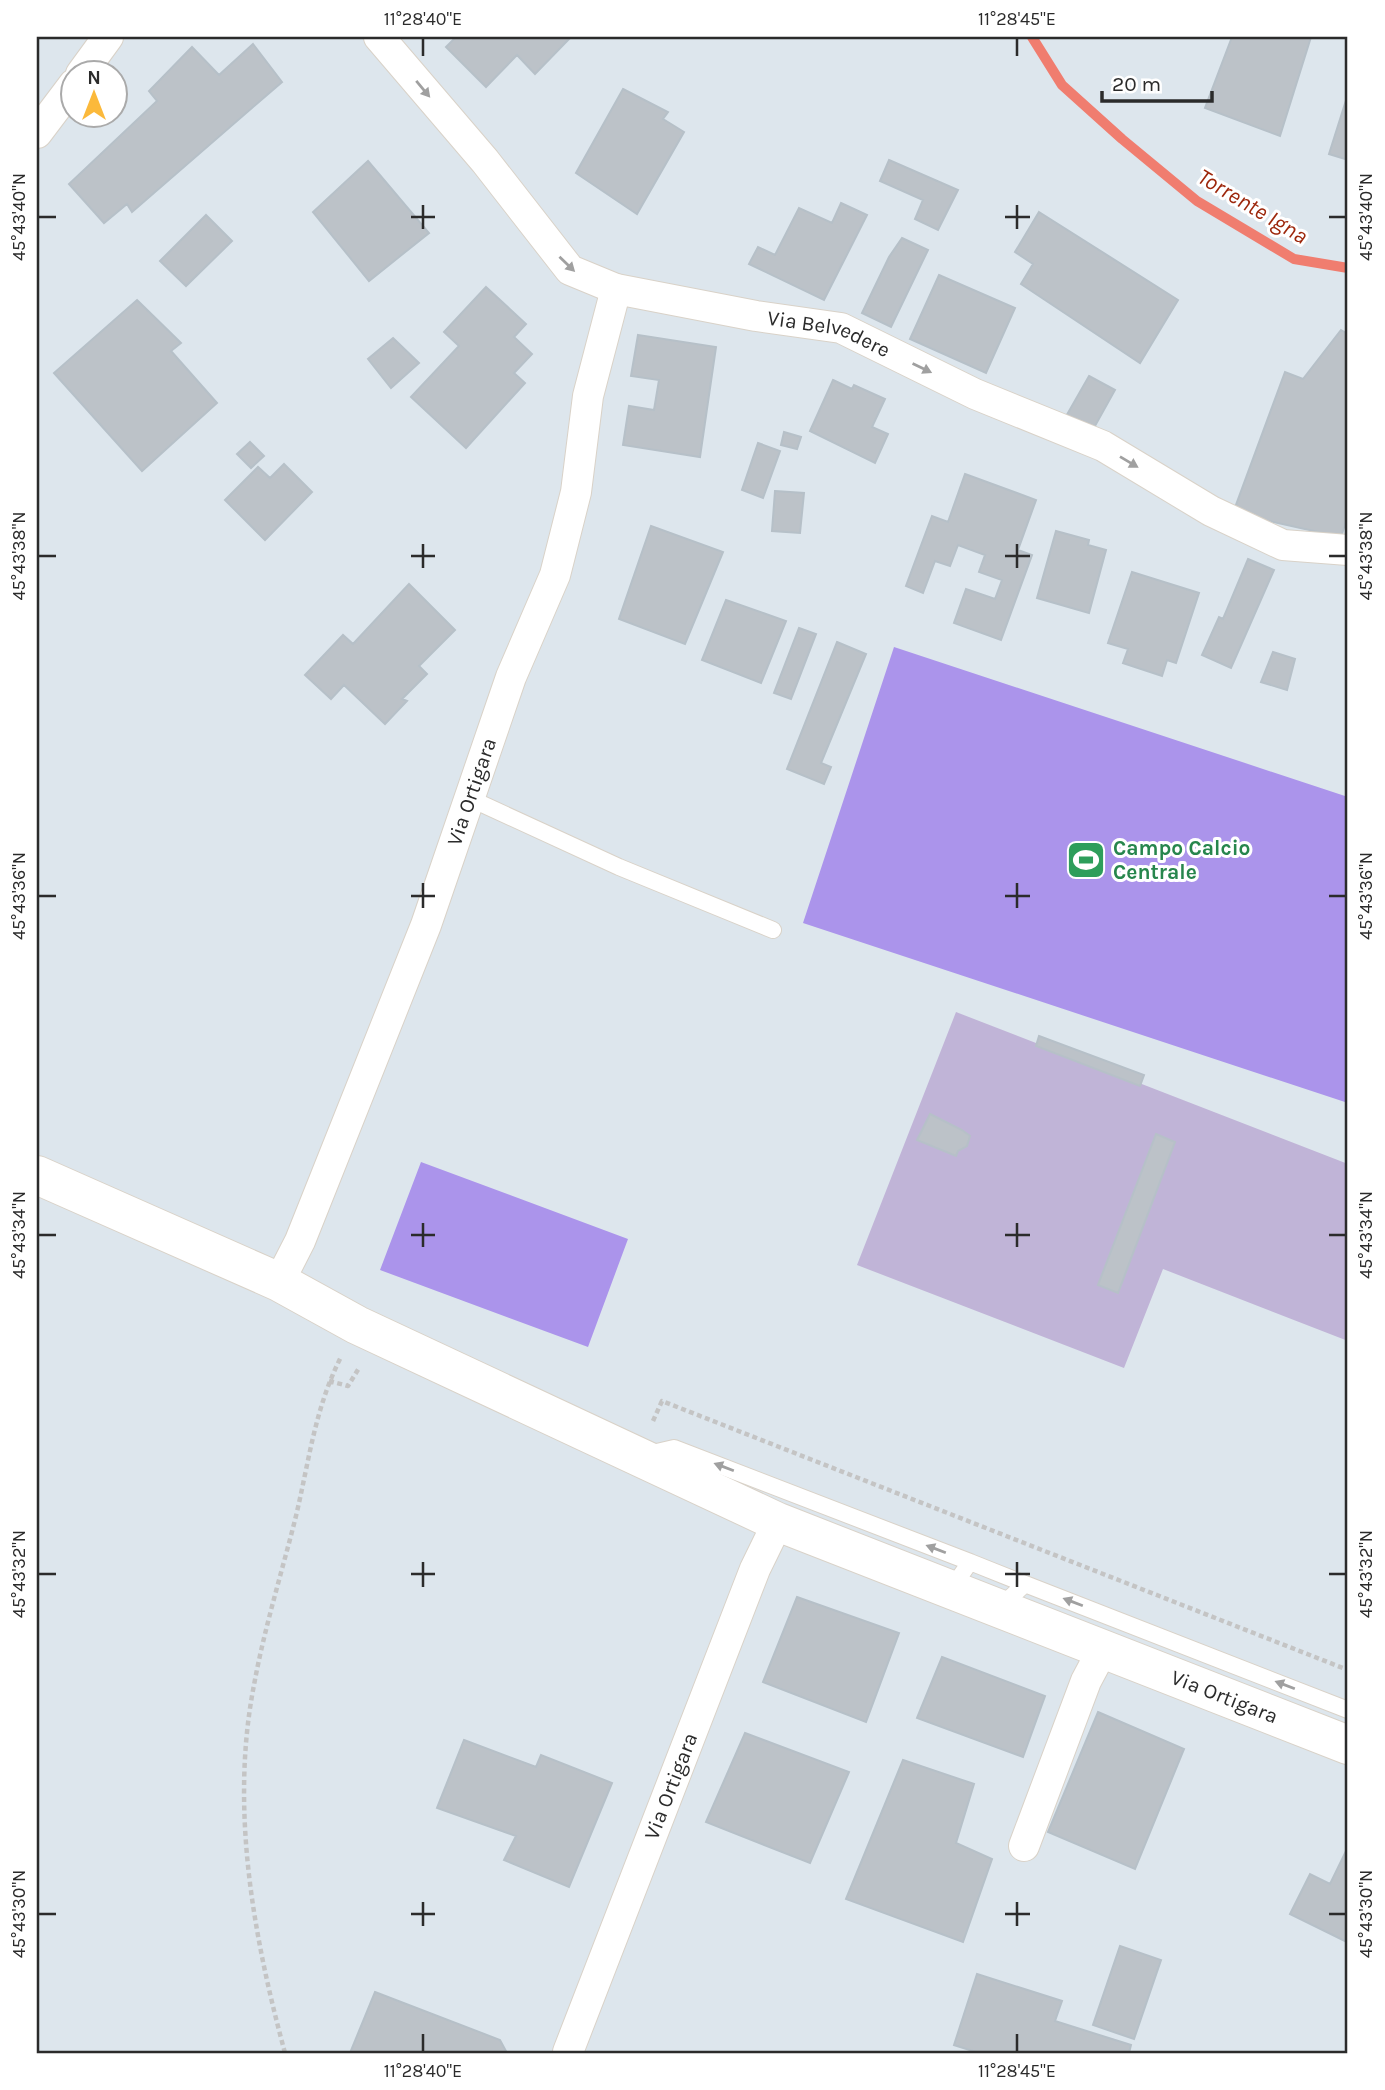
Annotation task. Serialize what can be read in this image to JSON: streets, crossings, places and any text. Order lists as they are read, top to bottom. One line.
{"streets":{"street":["Via Belvedere","Via Ortigara"]},"crossings":[["Via Belvedere","Via Ortigara"]],"one_way":["Via Belvedere"],"water":["Torrente Igna"],"places":{"sports":["Campo Calcio Centrale"]},"scale_bar":"20 m","north":"top","coordinates":["11°28'40\"E","11°28'45\"E","45°43'40\"N","45°43'38\"N","45°43'36\"N","45°43'34\"N","45°43'32\"N","45°43'30\"N"]}
